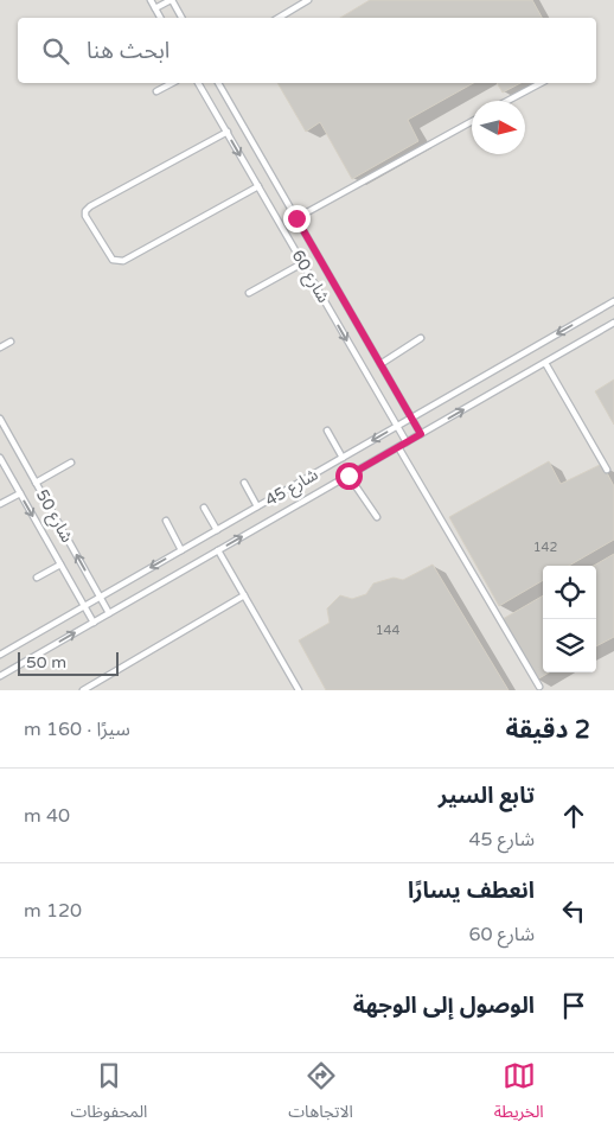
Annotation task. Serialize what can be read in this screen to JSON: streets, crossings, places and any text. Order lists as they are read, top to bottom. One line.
{"streets":{"lane":["شارع 60","شارع 45","شارع 50"]},"crossings":[["شارع 60","شارع 45"],["شارع 45","شارع 50"]],"house_numbers":["142","144"],"scale_bar":"50 m","north":"right","page":{"search":"ابحث هنا","scale":"50 m","heading":["2 دقيقة","سيرًا · 160 m"],"list":[["تابع السير","شارع 45","40 m"],["انعطف يسارًا","شارع 60","120 m"],"الوصول إلى الوجهة"],"nav":["الخريطة","الاتجاهات","المحفوظات"]}}
